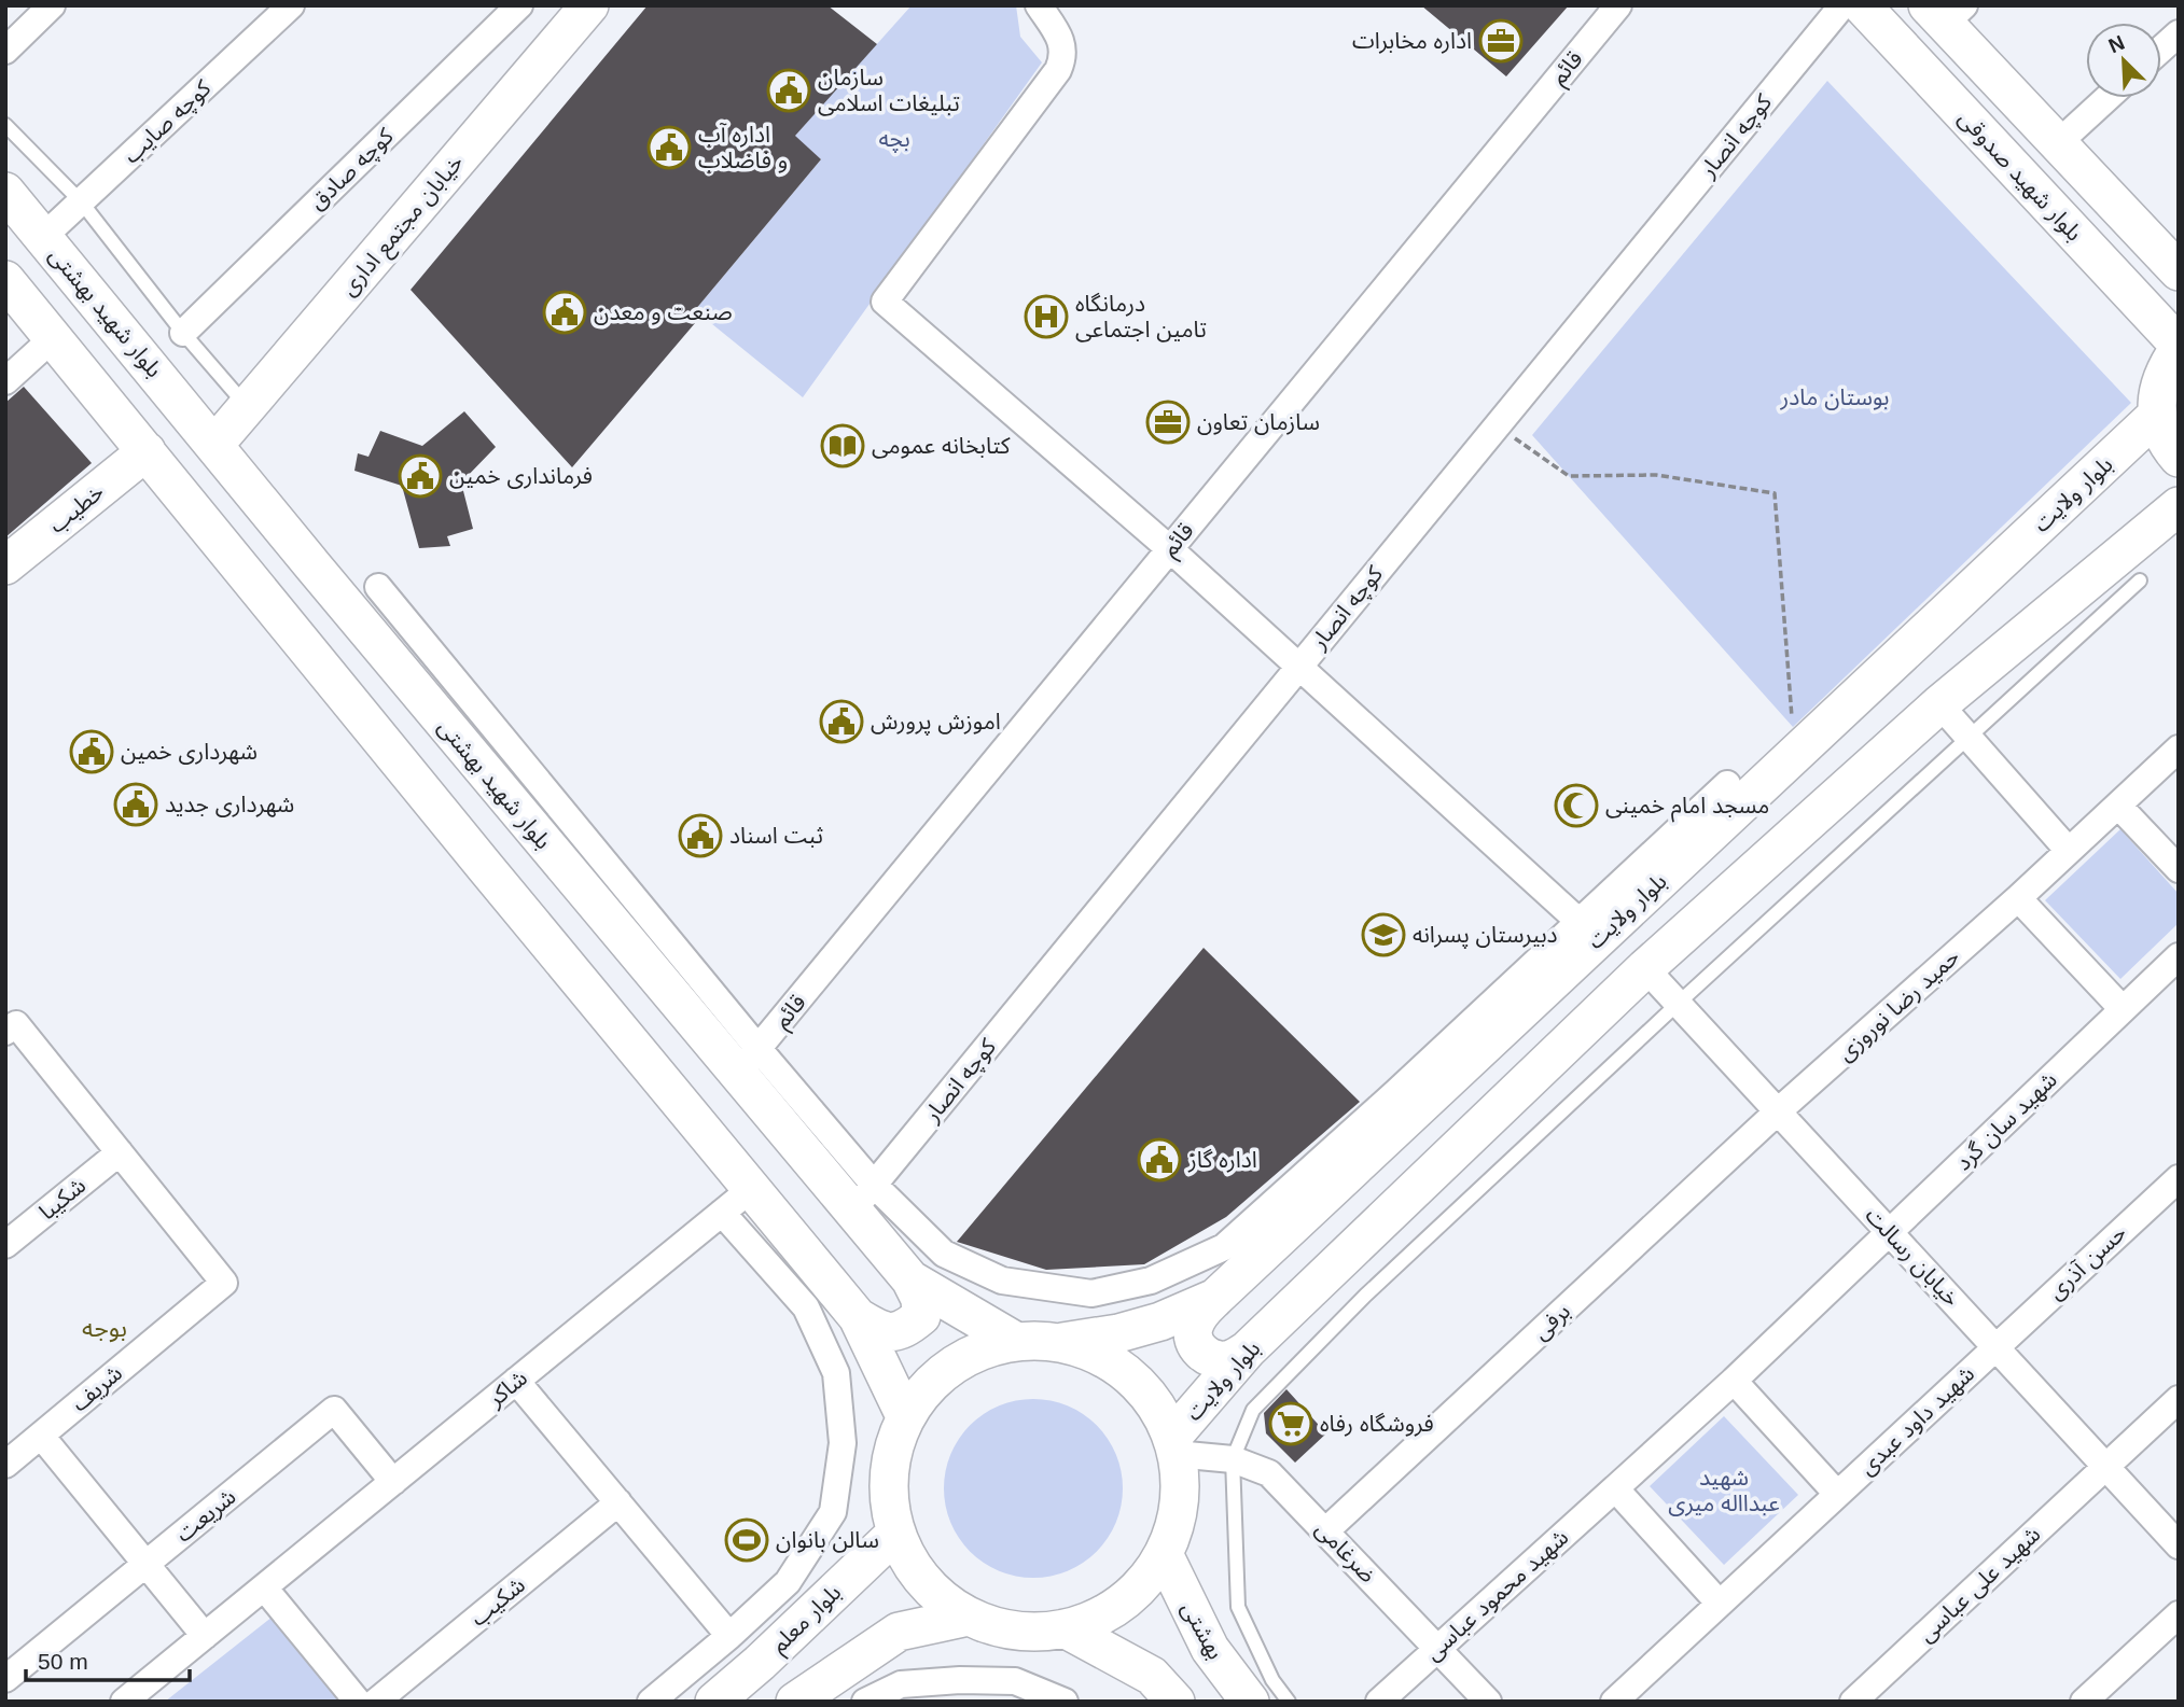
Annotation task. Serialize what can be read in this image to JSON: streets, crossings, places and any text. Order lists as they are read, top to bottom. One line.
{"streets":{"main road":["بلوار شهید صدوقی","خیابان مجتمع اداری","بلوار شهید بهشتی","بلوار ولایت","خطیب","بلوار معلم","بهشتی"],"street":["قائم","کوچه صایب","کوچه انصار","کوچه صادق","حمید رضا نوروزی","شهید سان گرد","شکیبا","خیابان رسالت","حسن آذری","برفی","شریف","شاکر","شهید داود عبدی","شریعت","ضرغامی","شهید علی عباسی","شهید محمود عباسی","شکیب"]},"crossings":[["قائم","بلوار شهید بهشتی"],["کوچه صایب","بلوار شهید بهشتی"],["کوچه انصار","بلوار شهید بهشتی"],["خیابان مجتمع اداری","بلوار شهید بهشتی"],["بلوار ولایت","خیابان رسالت"],["بلوار ولایت","ضرغامی"],["حمید رضا نوروزی","خیابان رسالت"],["حمید رضا نوروزی","برفی"],["شهید سان گرد","خیابان رسالت"],["شکیبا","شریف"],["خیابان رسالت","حسن آذری"],["خیابان رسالت","برفی"],["خیابان رسالت","شهید داود عبدی"],["خیابان رسالت","شهید علی عباسی"],["حسن آذری","شهید داود عبدی"],["برفی","ضرغامی"],["شاکر","شریعت"],["ضرغامی","شهید محمود عباسی"]],"districts":["بوجه"],"parks":["بچه","بوستان مادر","شهید عبدااله میری"],"places":{"office":["اداره مخابرات","سازمان تعاون"],"public building":["سازمان تبلیغات اسلامی","اداره آب و فاضلاب","صنعت و معدن","فرمانداری خمین","اموزش پرورش","شهرداری خمین","شهرداری جدید","ثبت اسناد","اداره گاز"],"hospital":["درمانگاه تامین اجتماعی"],"library":["کتابخانه عمومی"],"mosque":["مسجد امام خمینی"],"school or university":["دبیرستان پسرانه"],"supermarket":["فروشگاه رفاه"],"sports":["سالن بانوان"]},"scale_bar":"50 m","north":"top left"}
